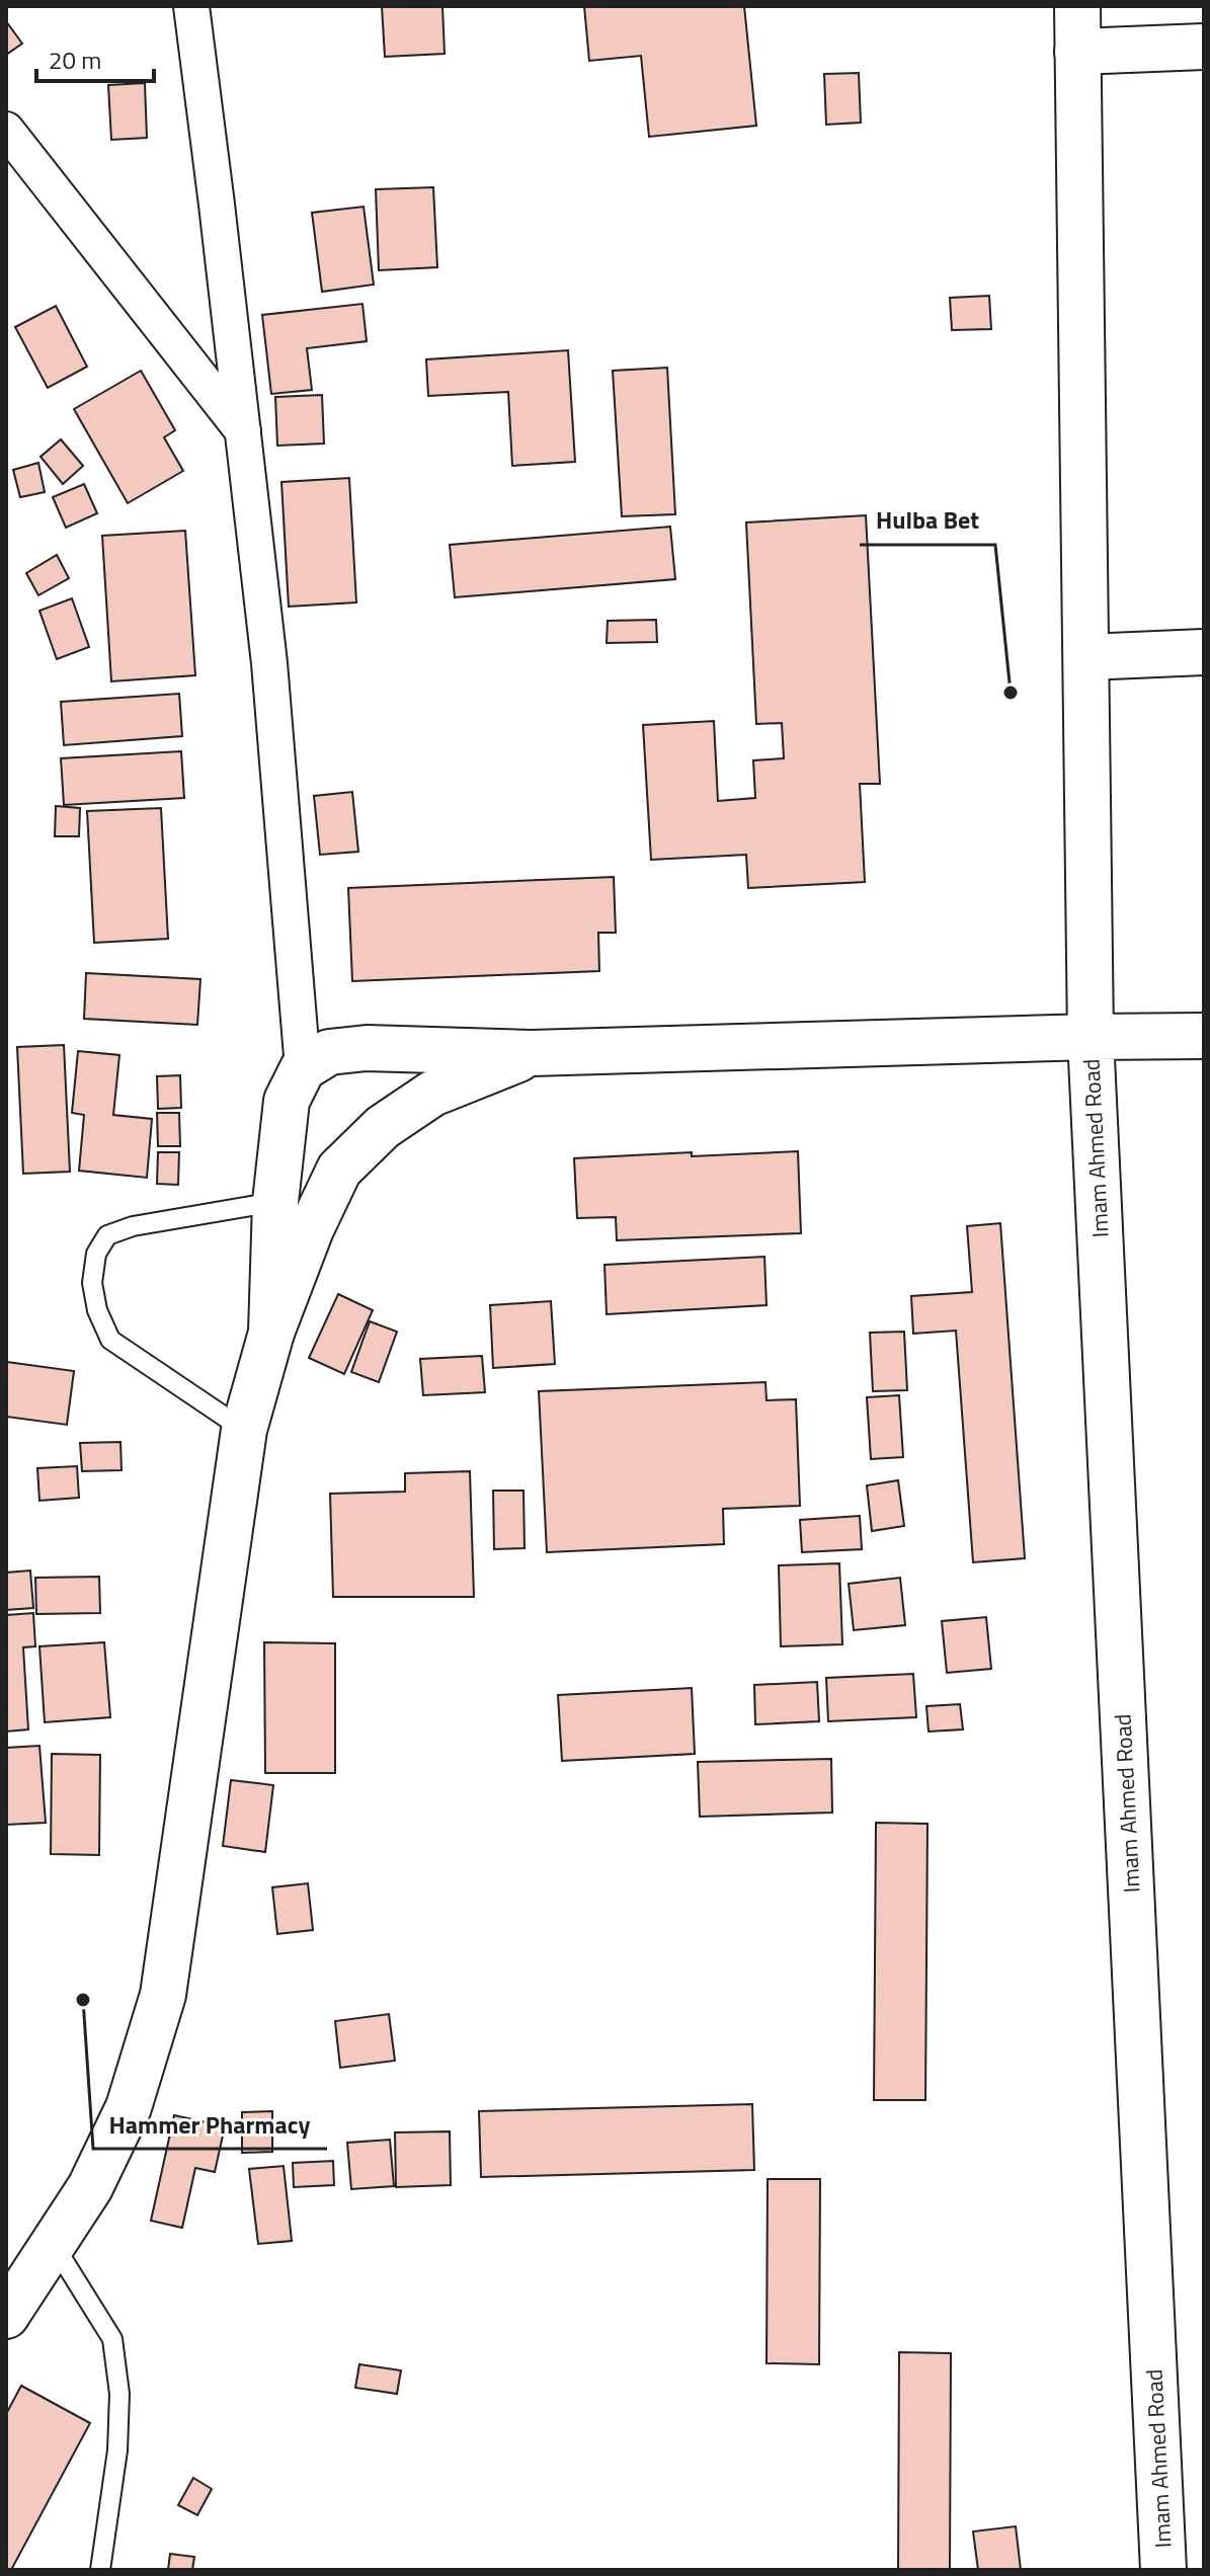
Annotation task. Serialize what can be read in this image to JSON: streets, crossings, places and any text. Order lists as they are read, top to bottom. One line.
{"streets":{"main road":["Imam Ahmed Road"]},"places":["Hulba Bet","Hammer Pharmacy"],"scale_bar":"20 m"}
